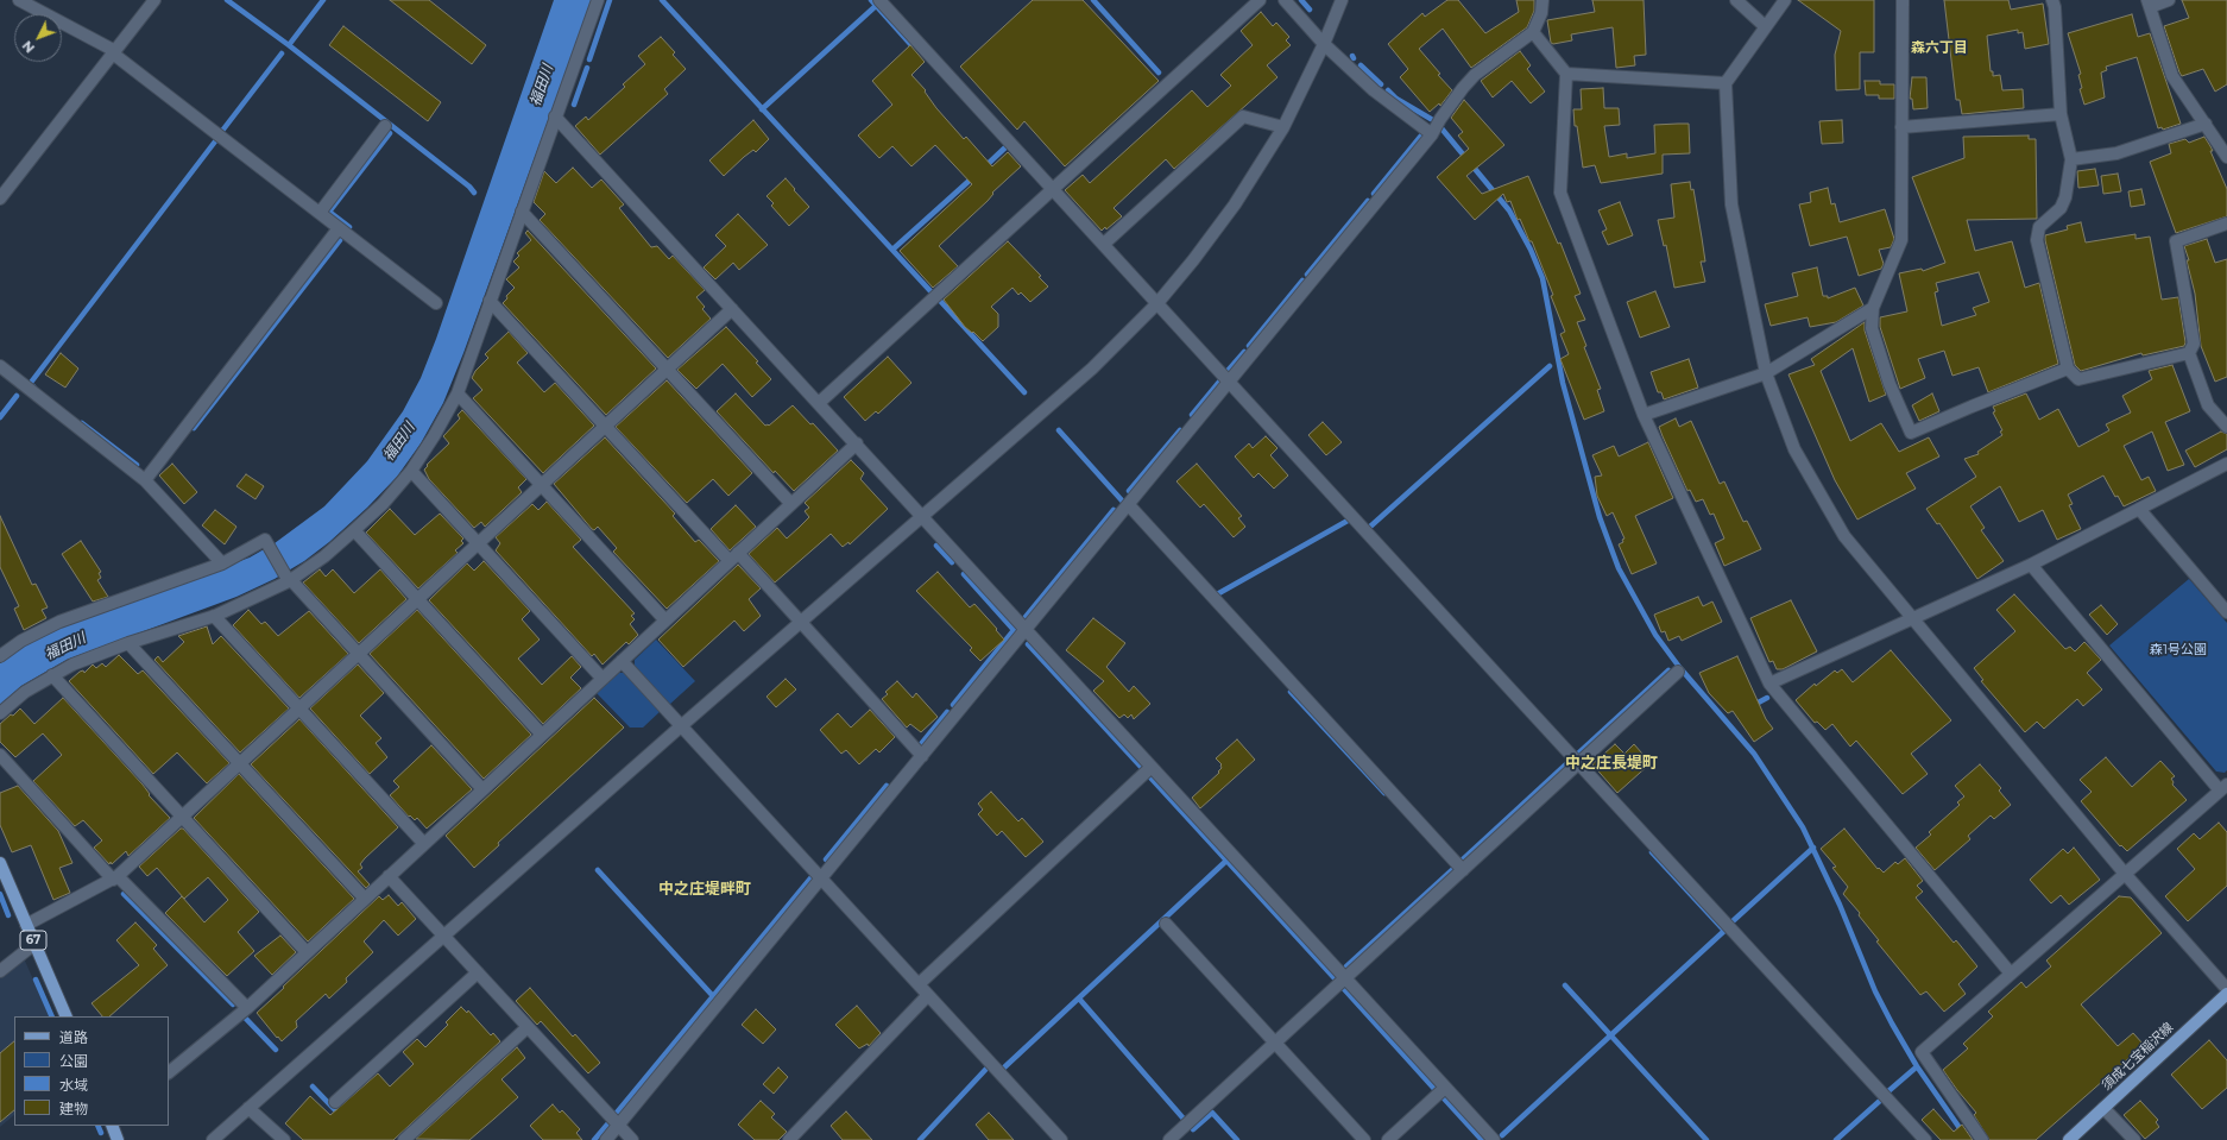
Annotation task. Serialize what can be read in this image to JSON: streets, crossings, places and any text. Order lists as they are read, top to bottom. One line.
{"streets":{"main road":["67","須成七宝稲沢線"]},"districts":["森六丁目","中之庄長堤町","中之庄堤畔町"],"water":["福田川"],"parks":["森1号公園"],"legend":["道路","公園","水域","建物"],"north":"bottom left"}
